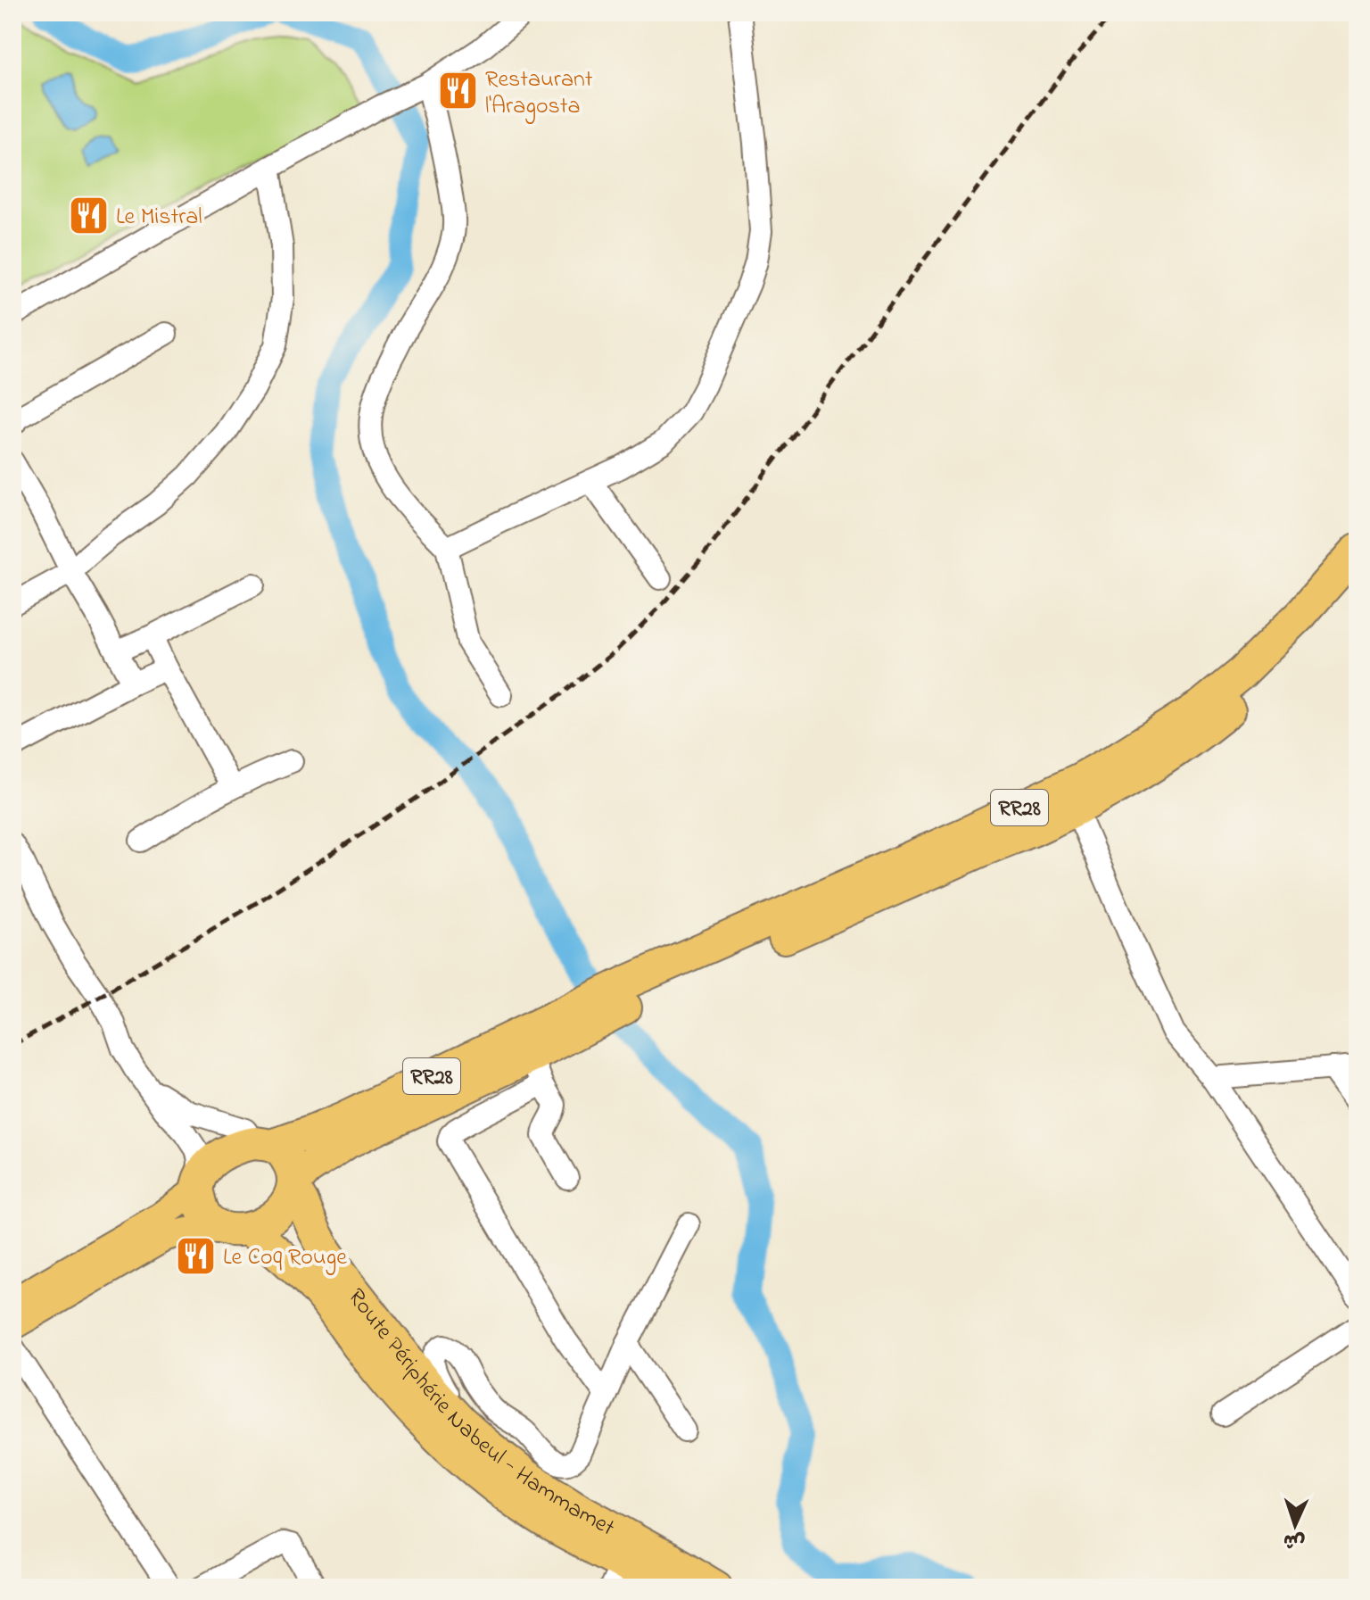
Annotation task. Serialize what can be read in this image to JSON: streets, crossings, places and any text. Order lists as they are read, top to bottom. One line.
{"streets":{"highway":["RR28","Route Périphérie Nabeul - Hammamet"]},"crossings":[["RR28","Route Périphérie Nabeul - Hammamet"]],"places":{"restaurant":["Restaurant l'Aragosta","Le Mistral","Le Coq Rouge"]},"north":"bottom"}
